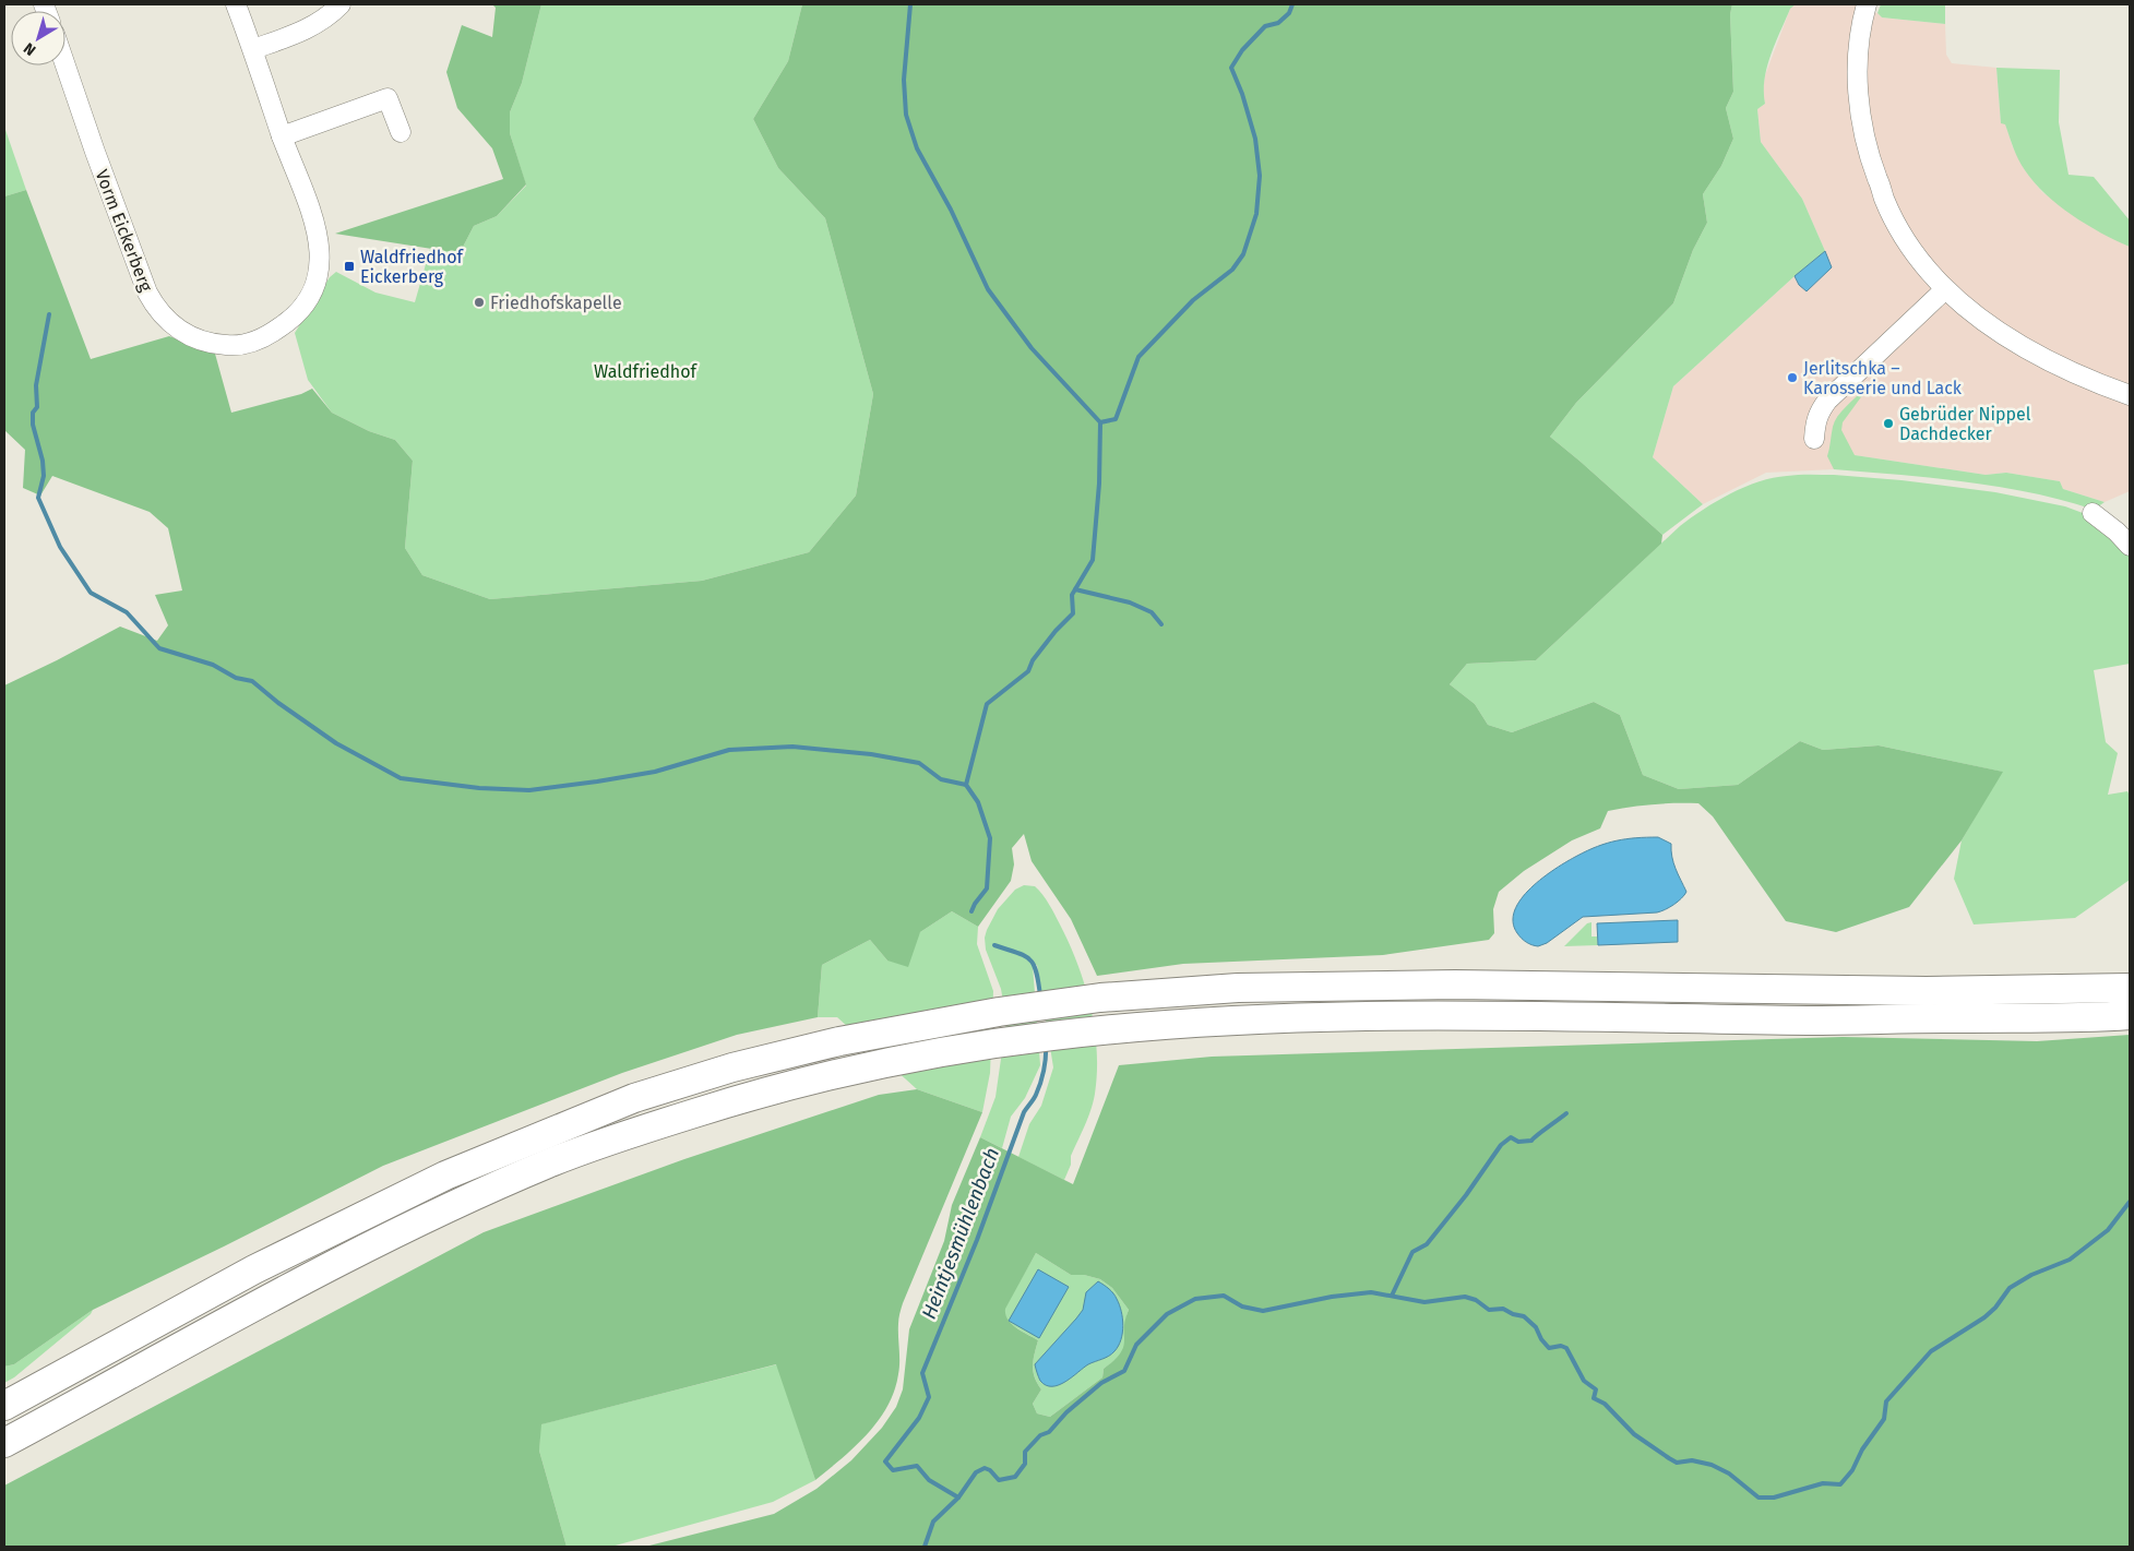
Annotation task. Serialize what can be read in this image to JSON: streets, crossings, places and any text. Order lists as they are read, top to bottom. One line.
{"streets":{"street":["Vorm Eickerberg"]},"water":["Heintjesmühlenbach"],"parks":["Waldfriedhof"],"places":{"transit":["Waldfriedhof Eickerberg"],"other":["Friedhofskapelle","Jerlitschka – Karosserie und Lack","Gebrüder Nippel Dachdecker"]},"north":"bottom left"}
